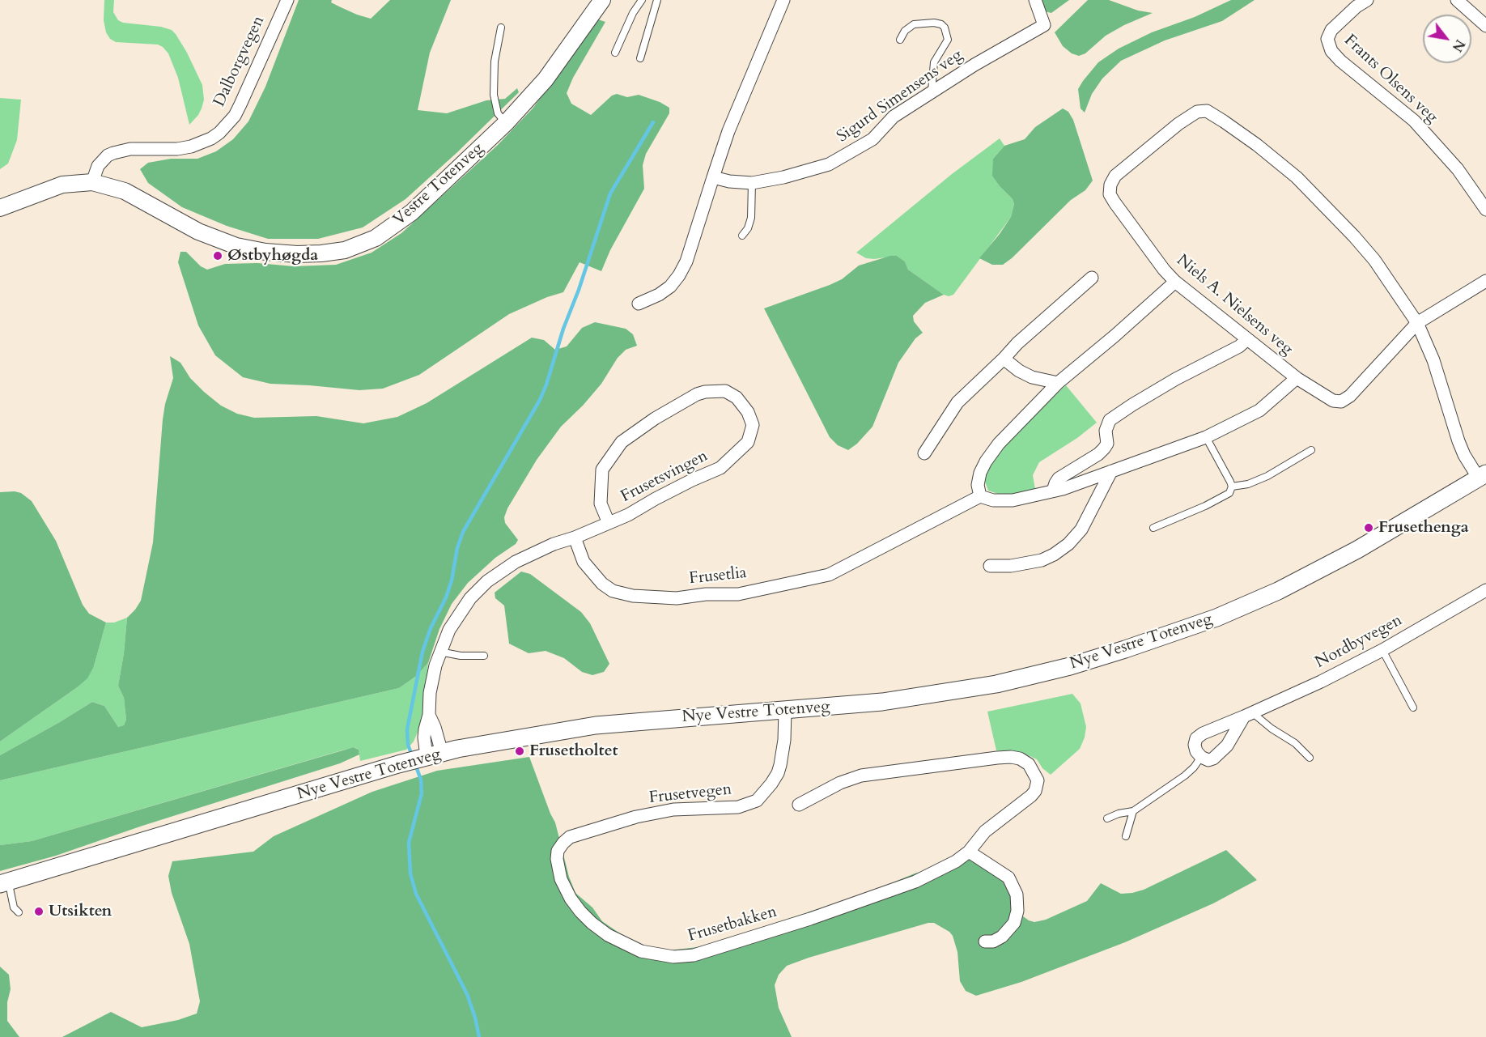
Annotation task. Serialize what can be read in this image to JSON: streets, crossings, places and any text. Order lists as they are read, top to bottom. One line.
{"streets":{"main road":["Nye Vestre Totenveg"],"street":["Dalborgvegen","Frants Olsens veg","Sigurd Simensens veg","Vestre Totenveg","Niels A. Nielsens veg","Frusetsvingen","Frusetlia","Nordbyvegen","Frusetvegen","Frusetbakken"]},"crossings":[["Dalborgvegen","Vestre Totenveg"],["Niels A. Nielsens veg","Nye Vestre Totenveg"],["Frusetsvingen","Frusetlia"],["Nye Vestre Totenveg","Frusetvegen"],["Frusetvegen","Frusetbakken"]],"places":["Østbyhøgda","Frusethenga","Frusetholtet","Utsikten"],"north":"bottom right"}
